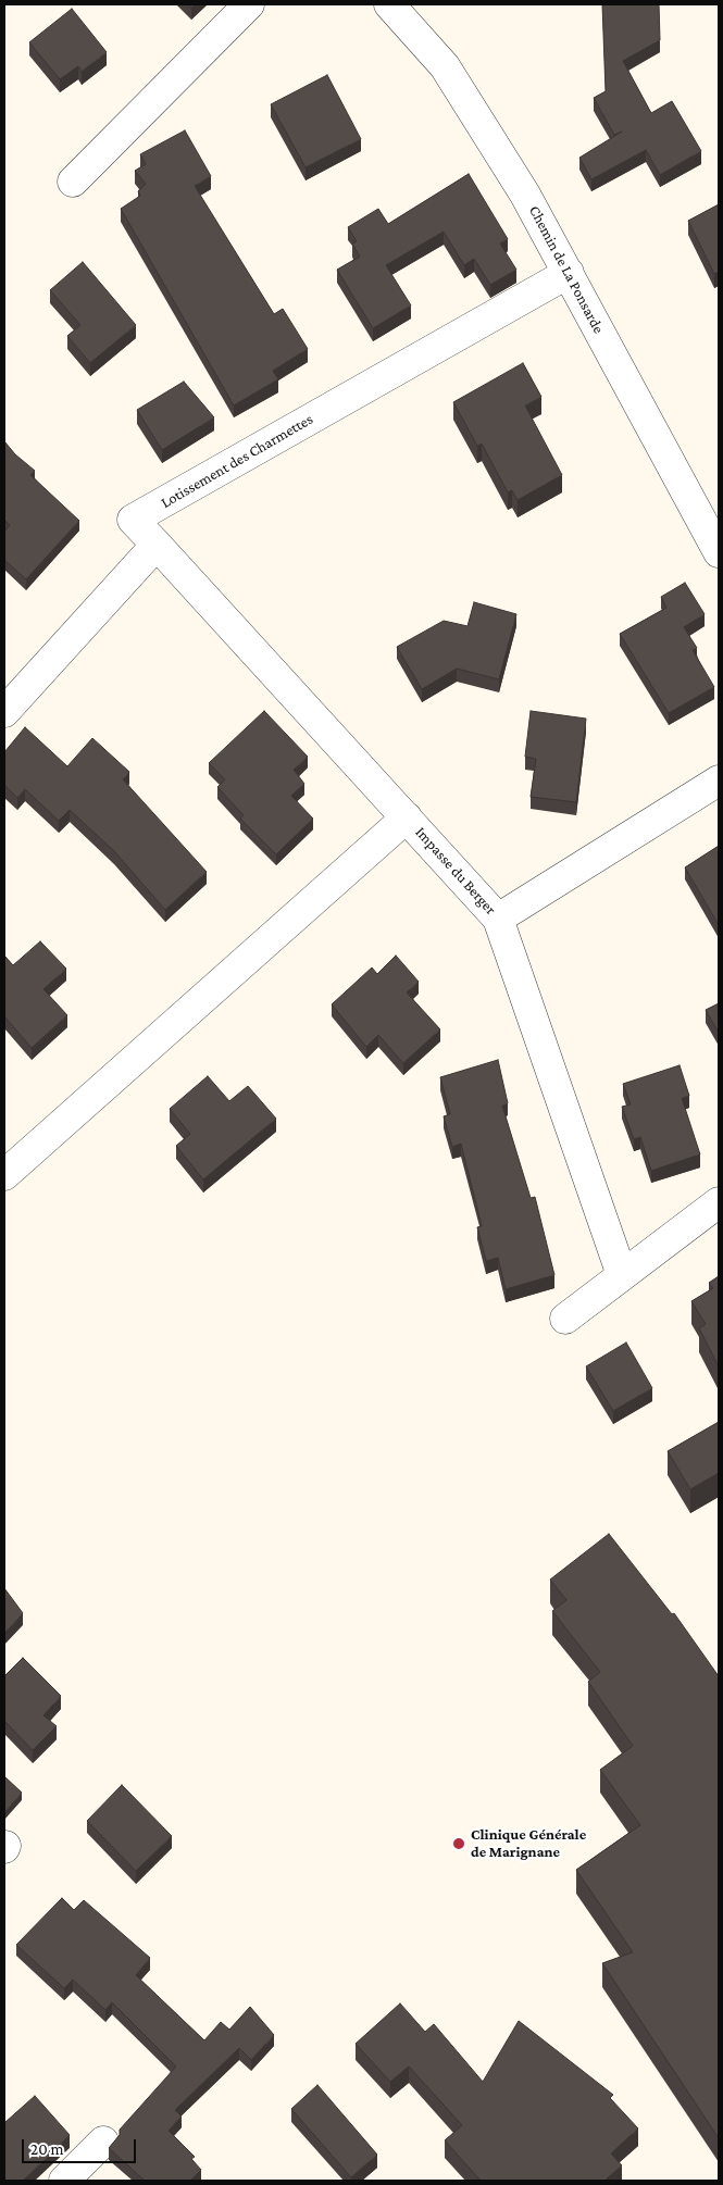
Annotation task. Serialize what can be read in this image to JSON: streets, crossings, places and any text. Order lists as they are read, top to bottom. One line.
{"streets":{"street":["Chemin de La Ponsarde","Lotissement des Charmettes","Impasse du Berger"]},"crossings":[["Chemin de La Ponsarde","Lotissement des Charmettes"],["Lotissement des Charmettes","Impasse du Berger"]],"places":["Clinique Générale de Marignane"],"scale_bar":"20 m"}
